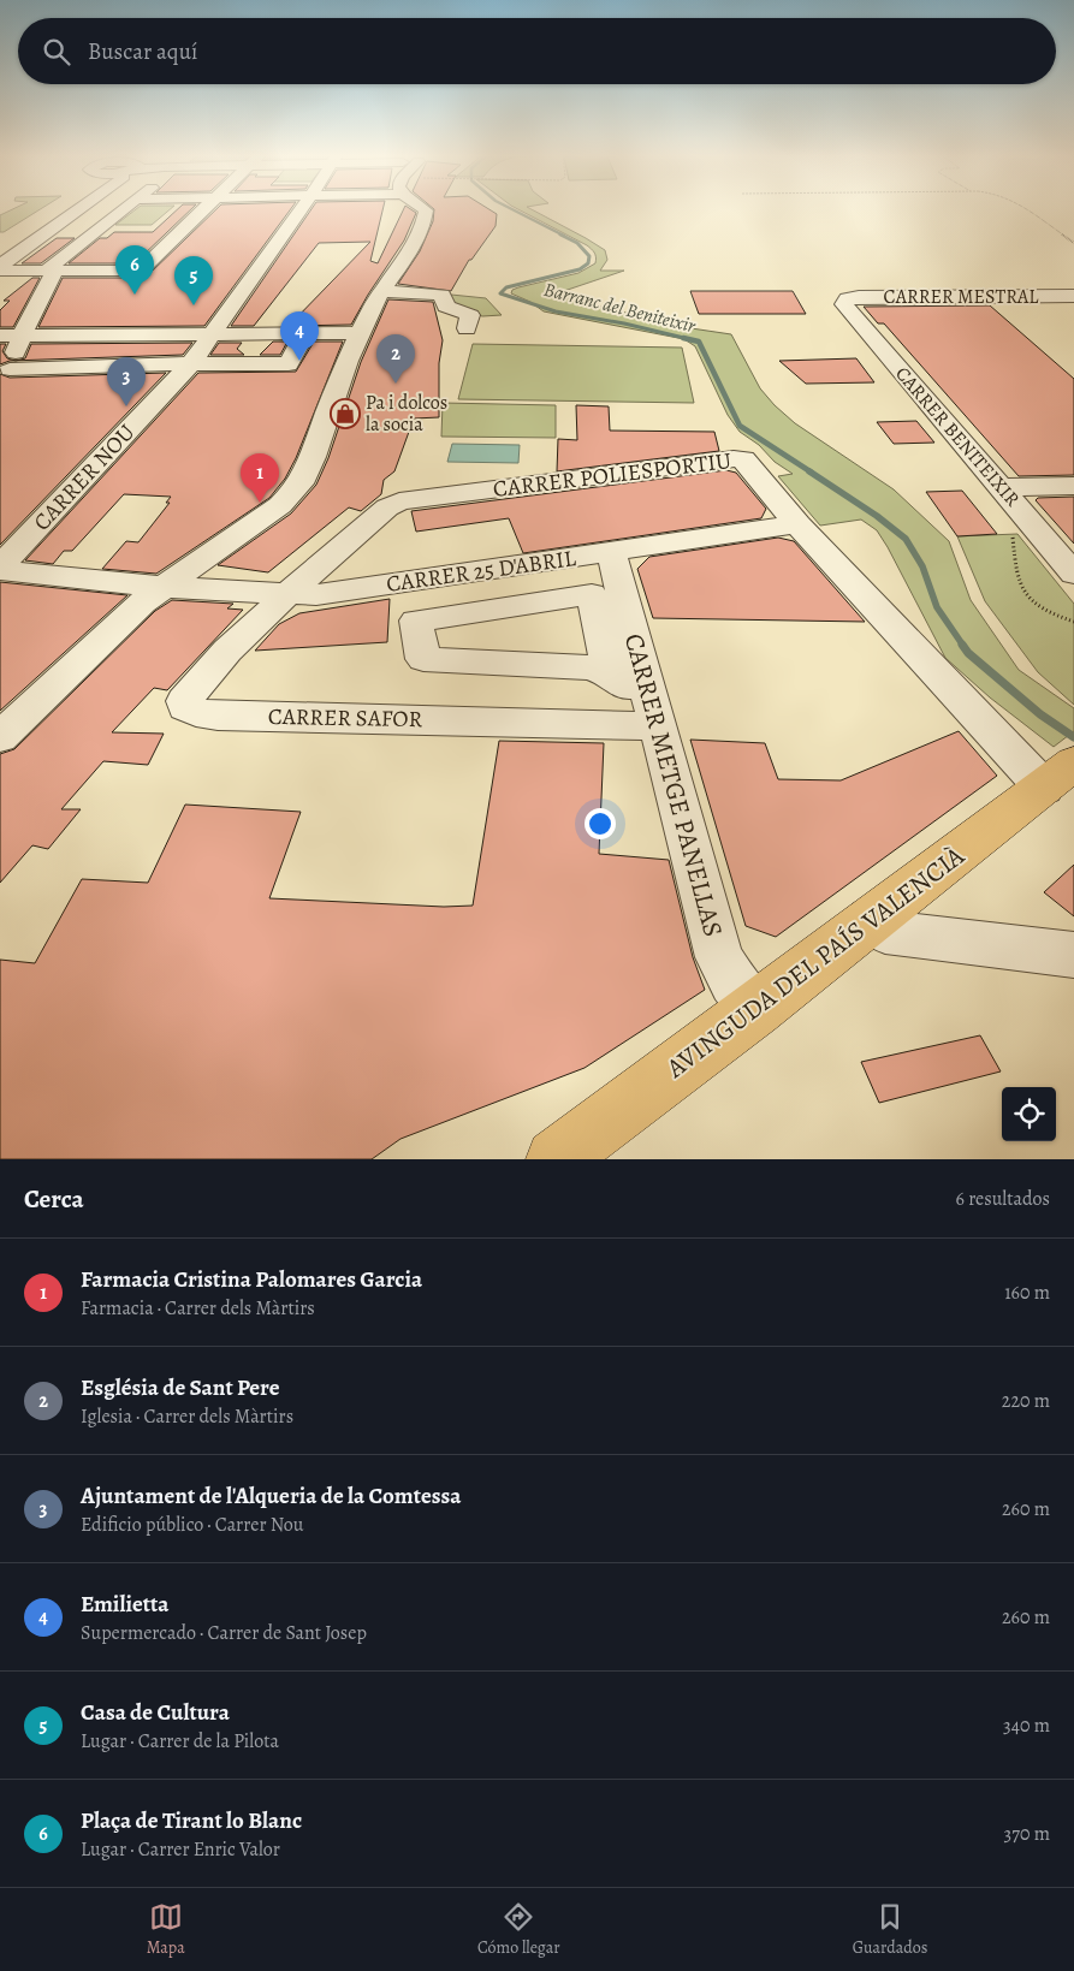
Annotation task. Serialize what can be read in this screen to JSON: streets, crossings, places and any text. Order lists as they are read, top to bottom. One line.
{"streets":{"main road":["AVINGUDA DEL PAÍS VALENCIÀ"],"street":["CARRER MESTRAL","CARRER BENITEIXIR","CARRER POLIESPORTIU","CARRER NOU","CARRER 25 D'ABRIL","CARRER SAFOR","CARRER METGE PANELLAS"]},"crossings":[["CARRER MESTRAL","CARRER BENITEIXIR"],["CARRER POLIESPORTIU","CARRER 25 D'ABRIL"],["CARRER POLIESPORTIU","CARRER SAFOR"],["CARRER POLIESPORTIU","AVINGUDA DEL PAÍS VALENCIÀ"],["CARRER NOU","CARRER 25 D'ABRIL"],["CARRER 25 D'ABRIL","CARRER SAFOR"],["CARRER 25 D'ABRIL","CARRER METGE PANELLAS"],["CARRER SAFOR","CARRER METGE PANELLAS"],["CARRER METGE PANELLAS","AVINGUDA DEL PAÍS VALENCIÀ"]],"water":["Barranc del Beniteixir"],"places":{"shop":["Pa i dolcos la socia"]},"page":{"search":"Buscar aquí","pins":["6","5","4","2","3","1"],"heading":["Cerca","6 resultados"],"list":[{"mark":"1","name":"Farmacia Cristina Palomares Garcia","note":"Farmacia · Carrer dels Màrtirs","value":"160 m"},{"mark":"2","name":"Església de Sant Pere","note":"Iglesia · Carrer dels Màrtirs","value":"220 m"},{"mark":"3","name":"Ajuntament de l'Alqueria de la Comtessa","note":"Edificio público · Carrer Nou","value":"260 m"},{"mark":"4","name":"Emilietta","note":"Supermercado · Carrer de Sant Josep","value":"260 m"},{"mark":"5","name":"Casa de Cultura","note":"Lugar · Carrer de la Pilota","value":"340 m"},{"mark":"6","name":"Plaça de Tirant lo Blanc","note":"Lugar · Carrer Enric Valor","value":"370 m"}],"nav":["Mapa","Cómo llegar","Guardados"]}}
